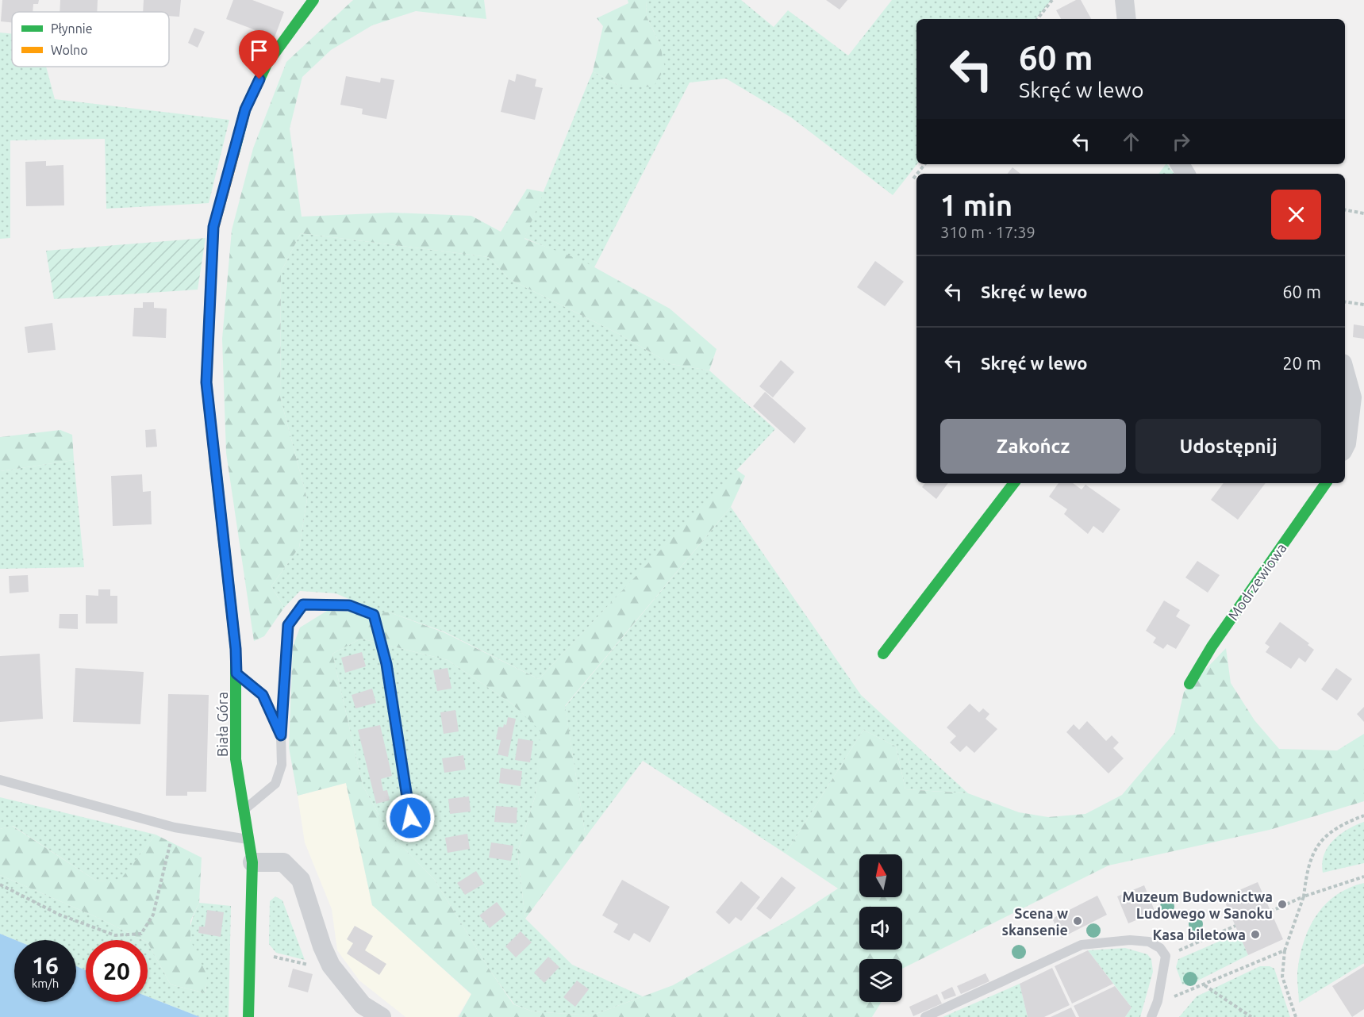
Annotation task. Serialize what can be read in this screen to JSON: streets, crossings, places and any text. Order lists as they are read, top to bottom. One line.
{"streets":{"street":["Modrzewiowa","Biała Góra"]},"places":["Muzeum Budownictwa Ludowego w Sanoku","Scena w skansenie","Kasa biletowa"],"legend":["Płynnie","Wolno"],"north":"top","page":{"turn":["60 m","Skręć w lewo"],"heading":["1 min","310 m · 17:39"],"list":[{"name":"Skręć w lewo","value":"60 m"},{"name":"Skręć w lewo","value":"20 m"}],"buttons":["Zakończ","Udostępnij"],"speed":"16 km/h","limit":"20"}}
